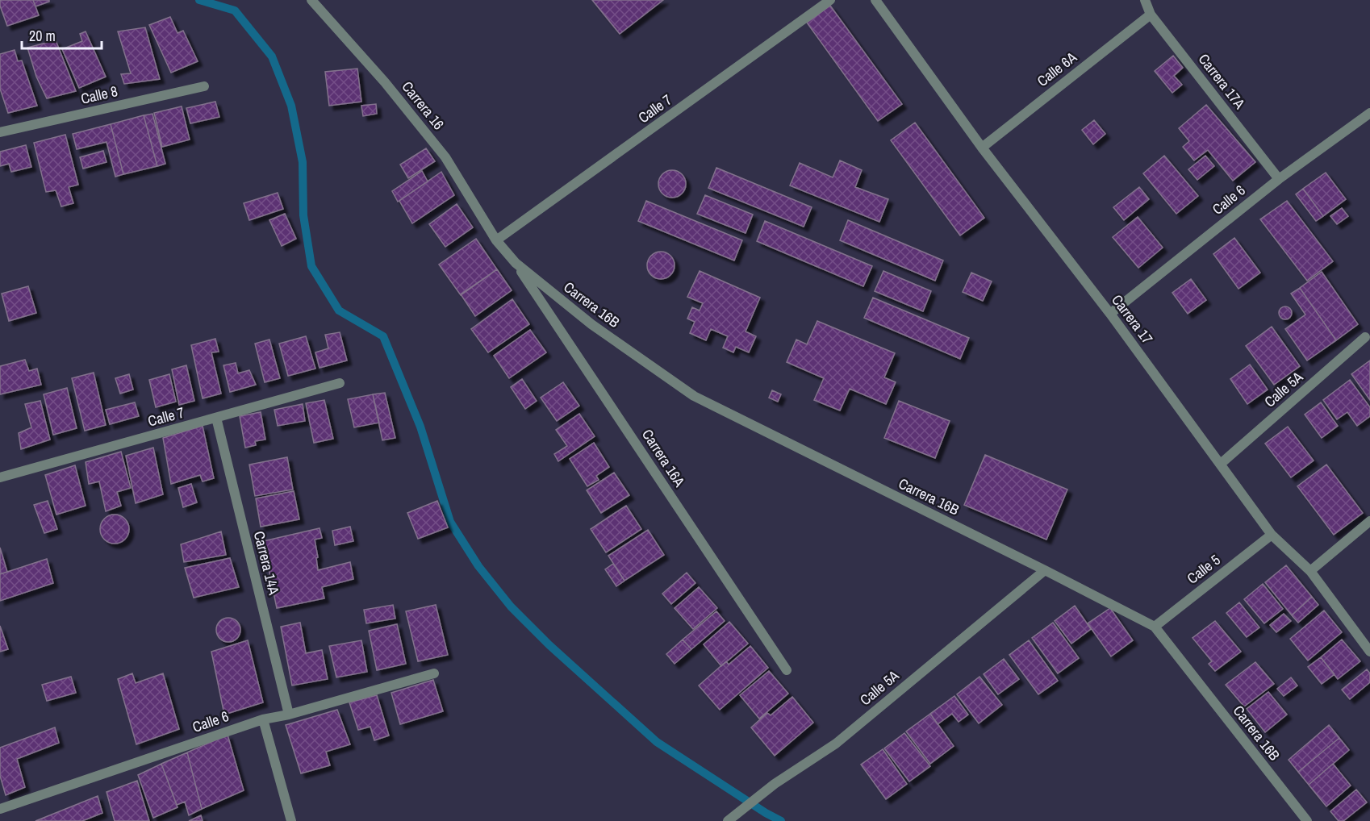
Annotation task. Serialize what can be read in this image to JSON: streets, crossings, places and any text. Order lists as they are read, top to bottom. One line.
{"streets":{"street":["Calle 6A","Carrera 17A","Calle 8","Carrera 16","Calle 7","Calle 6","Carrera 16B","Carrera 17","Calle 5A","Carrera 16A","Carrera 14A","Calle 5"]},"crossings":[["Calle 6A","Carrera 17A"],["Calle 6A","Carrera 17"],["Carrera 17A","Calle 6"],["Carrera 16","Calle 7"],["Carrera 16","Carrera 16B"],["Calle 7","Carrera 16B"],["Calle 7","Carrera 14A"],["Calle 6","Carrera 17"],["Calle 6","Carrera 14A"],["Carrera 16B","Calle 5A"],["Carrera 16B","Carrera 16A"],["Carrera 16B","Calle 5"],["Carrera 17","Calle 5A"],["Carrera 17","Calle 5"]],"scale_bar":"20 m"}
